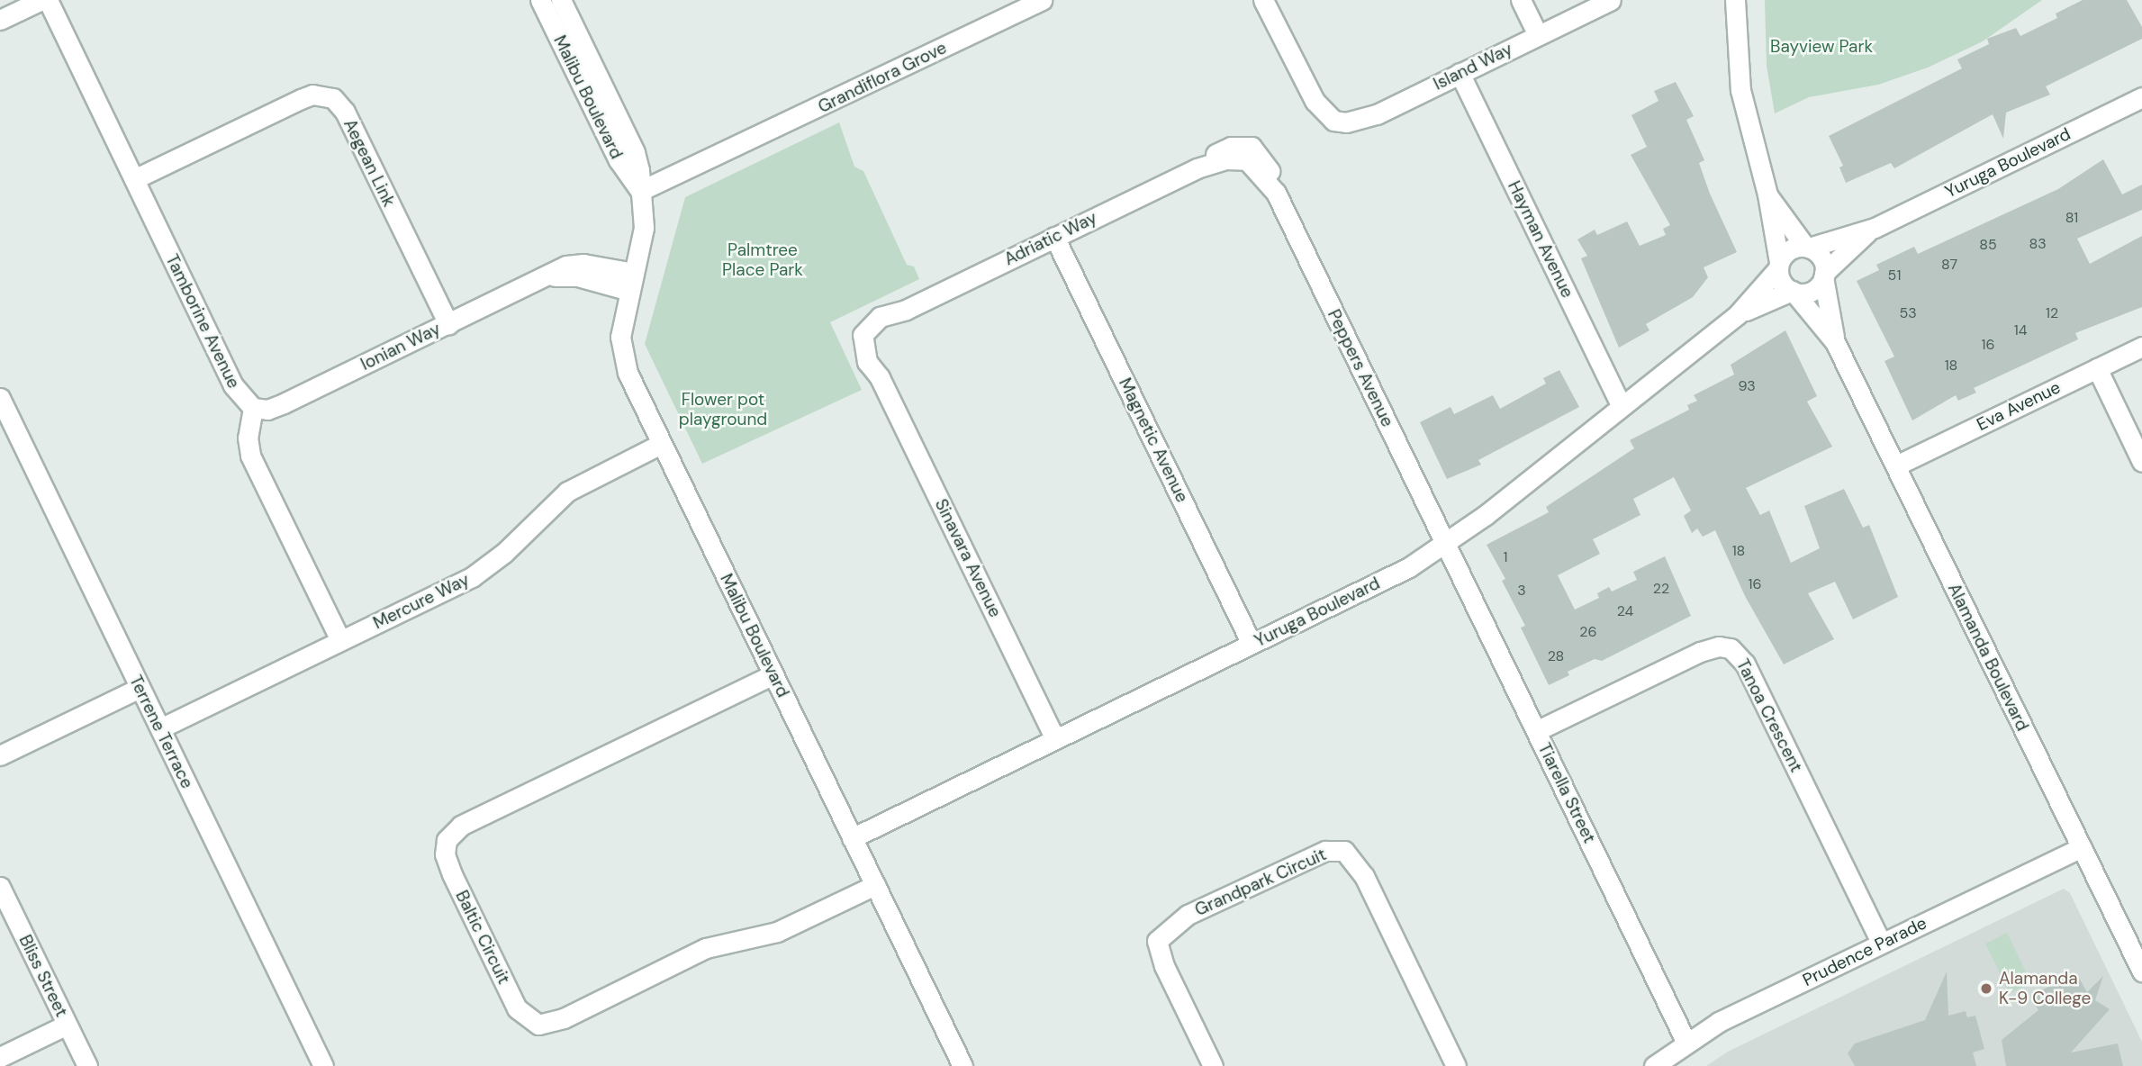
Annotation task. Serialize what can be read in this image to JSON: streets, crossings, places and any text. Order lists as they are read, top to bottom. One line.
{"streets":{"street":["Island Way","Grandiflora Grove","Malibu Boulevard","Aegean Link","Yuruga Boulevard","Adriatic Way","Hayman Avenue","Tamborine Avenue","Ionian Way","Peppers Avenue","Eva Avenue","Magnetic Avenue","Sinavara Avenue","Mercure Way","Alamanda Boulevard","Tanoa Crescent","Terrene Terrace","Tiarella Street","Grandpark Circuit","Baltic Circuit","Prudence Parade","Bliss Street"]},"crossings":[["Island Way","Hayman Avenue"],["Grandiflora Grove","Malibu Boulevard"],["Malibu Boulevard","Yuruga Boulevard"],["Malibu Boulevard","Ionian Way"],["Malibu Boulevard","Mercure Way"],["Malibu Boulevard","Baltic Circuit"],["Aegean Link","Tamborine Avenue"],["Aegean Link","Ionian Way"],["Yuruga Boulevard","Hayman Avenue"],["Yuruga Boulevard","Peppers Avenue"],["Yuruga Boulevard","Magnetic Avenue"],["Yuruga Boulevard","Sinavara Avenue"],["Yuruga Boulevard","Alamanda Boulevard"],["Yuruga Boulevard","Tiarella Street"],["Adriatic Way","Peppers Avenue"],["Adriatic Way","Magnetic Avenue"],["Adriatic Way","Sinavara Avenue"],["Tamborine Avenue","Ionian Way"],["Peppers Avenue","Tiarella Street"],["Eva Avenue","Alamanda Boulevard"],["Mercure Way","Terrene Terrace"],["Alamanda Boulevard","Prudence Parade"],["Tanoa Crescent","Tiarella Street"],["Tanoa Crescent","Prudence Parade"],["Tiarella Street","Prudence Parade"]],"parks":["Bayview Park","Palmtree Place Park","Flower pot playground"],"places":["Alamanda K-9 College"],"house_numbers":["81","83","85","87","51","53","12","14","16","18","93","18","1","16","22","3","24","26","28"]}
